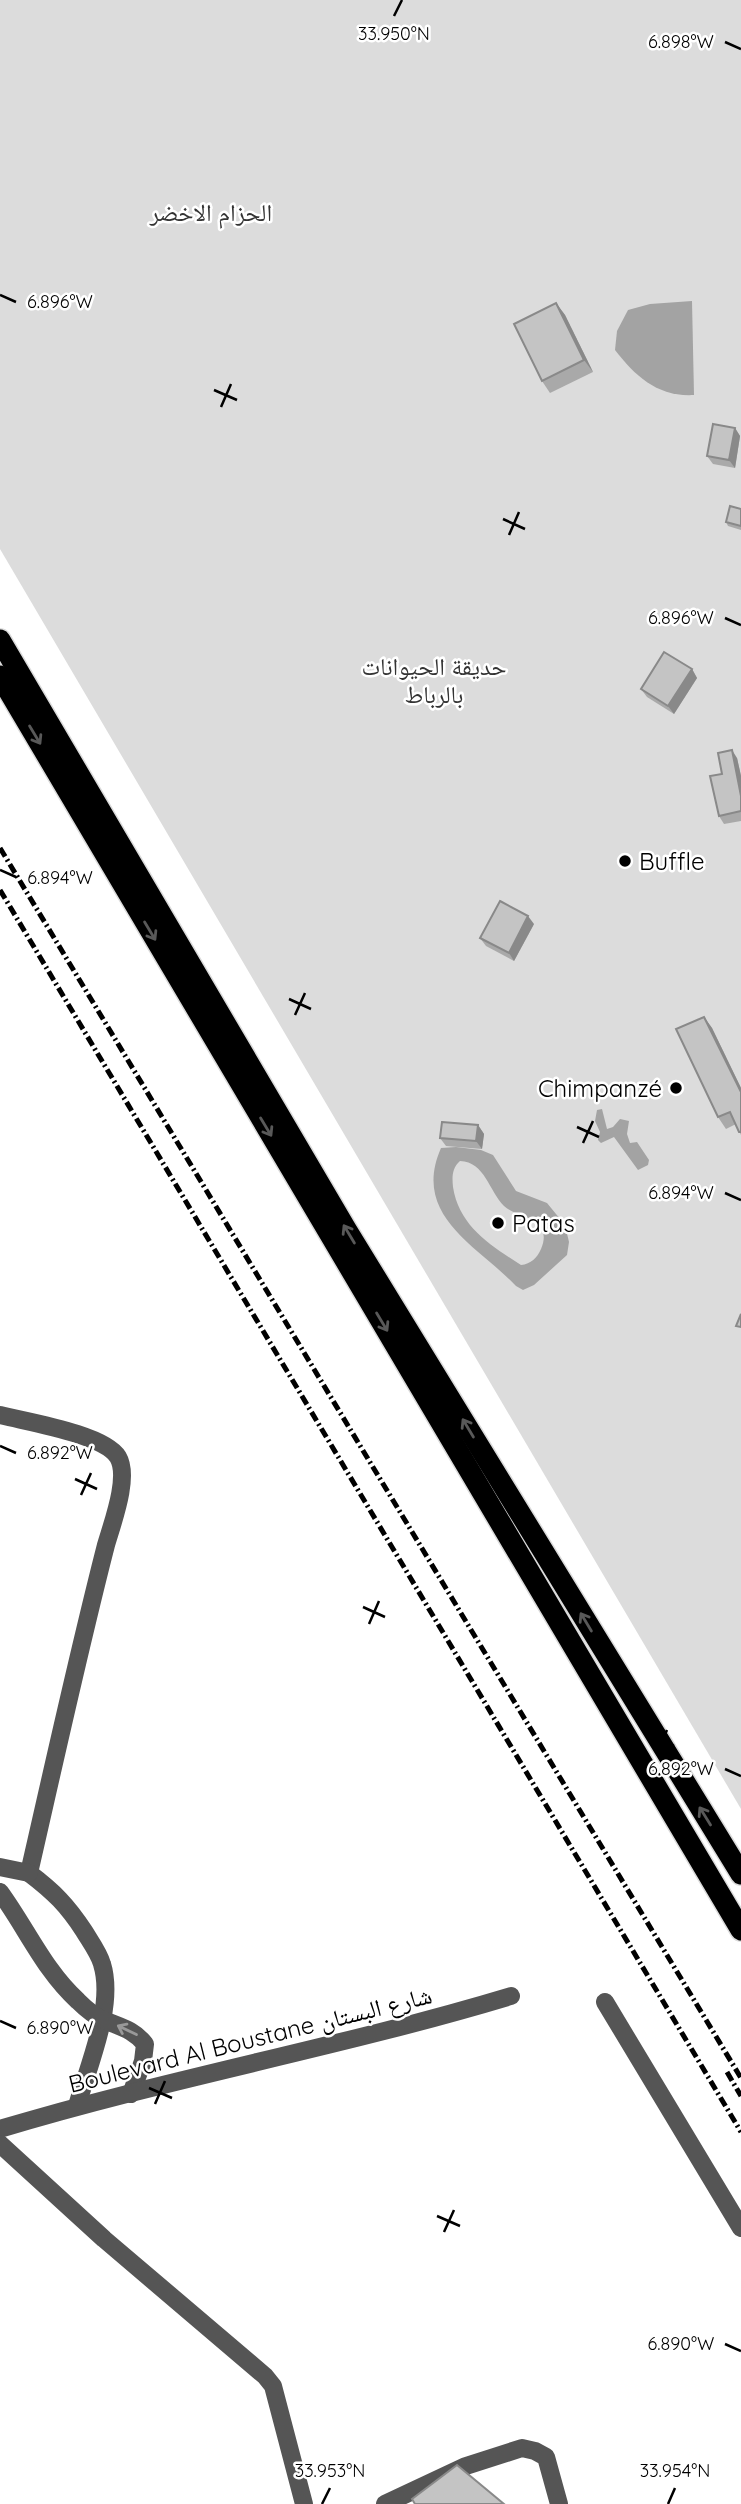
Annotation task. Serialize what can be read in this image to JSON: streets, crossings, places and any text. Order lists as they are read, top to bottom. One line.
{"streets":{"street":["Boulevard Al Boustane شارع البستان"]},"parks":["الحزام الاخضر","حديقة الحيوانات بالرباط"],"places":["Buffle","Chimpanzé","Patas"],"coordinates":["33.950°N","6.898°W","6.896°W","6.894°W","6.892°W","6.890°W","33.953°N","33.954°N"]}
